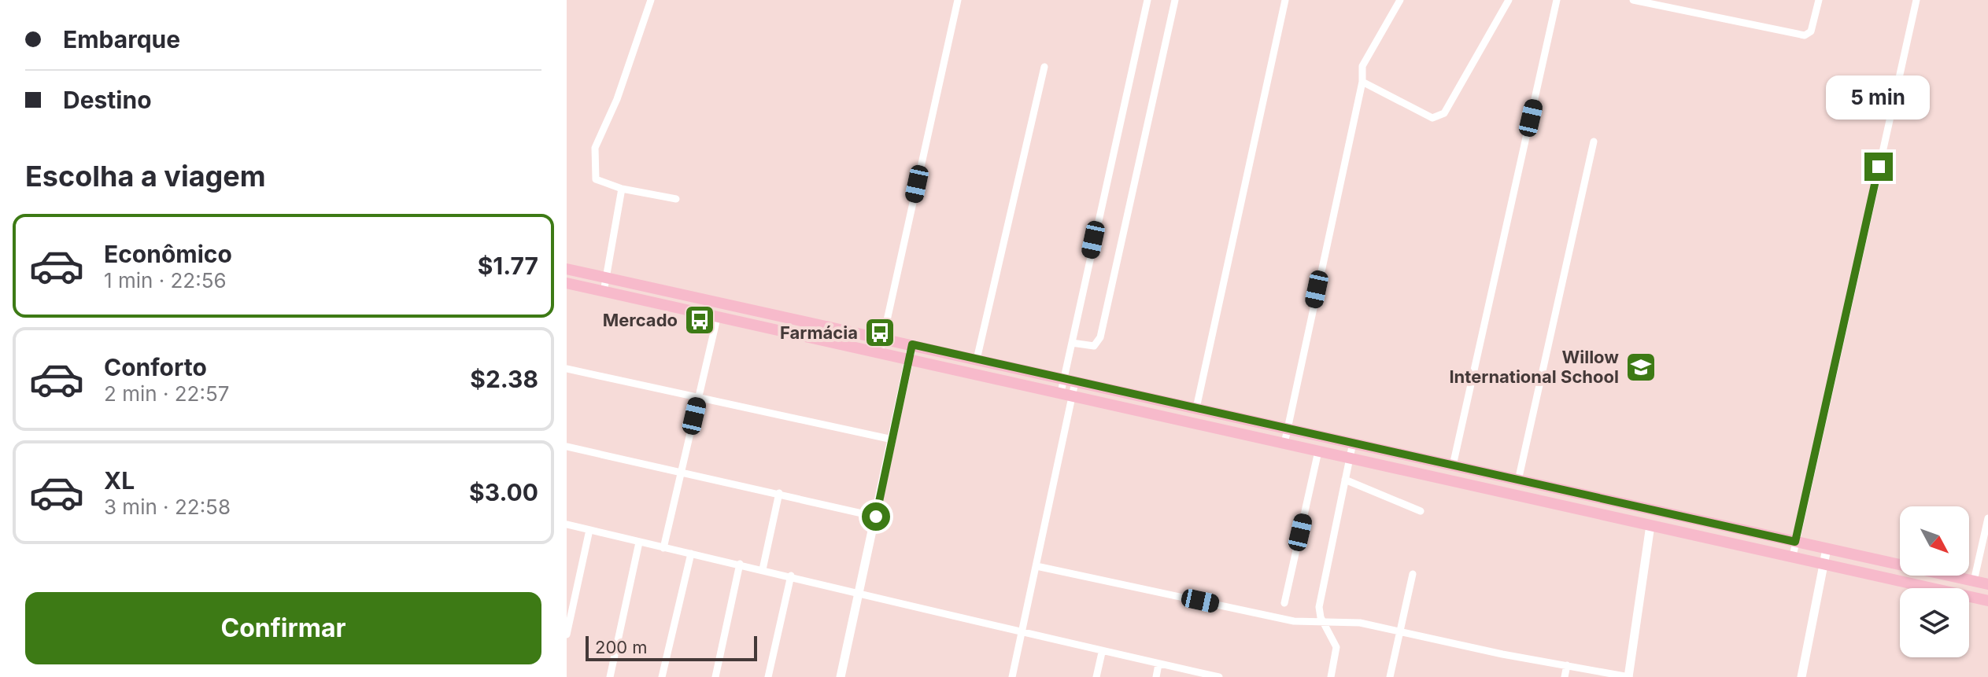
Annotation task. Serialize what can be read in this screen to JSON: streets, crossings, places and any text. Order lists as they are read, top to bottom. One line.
{"places":{"bus stop":["Mercado","Farmácia"],"school or university":["Willow International School"]},"scale_bar":"200 m","north":"bottom right","page":{"banner":["Embarque","Destino"],"bubble":"5 min","heading":"Escolha a viagem","list":[{"name":"Econômico","note":"1 min · 22:56","value":"$1.77"},{"name":"Conforto","note":"2 min · 22:57","value":"$2.38"},{"name":"XL","note":"3 min · 22:58","value":"$3.00"}],"buttons":"Confirmar","scale":"200 m"}}
